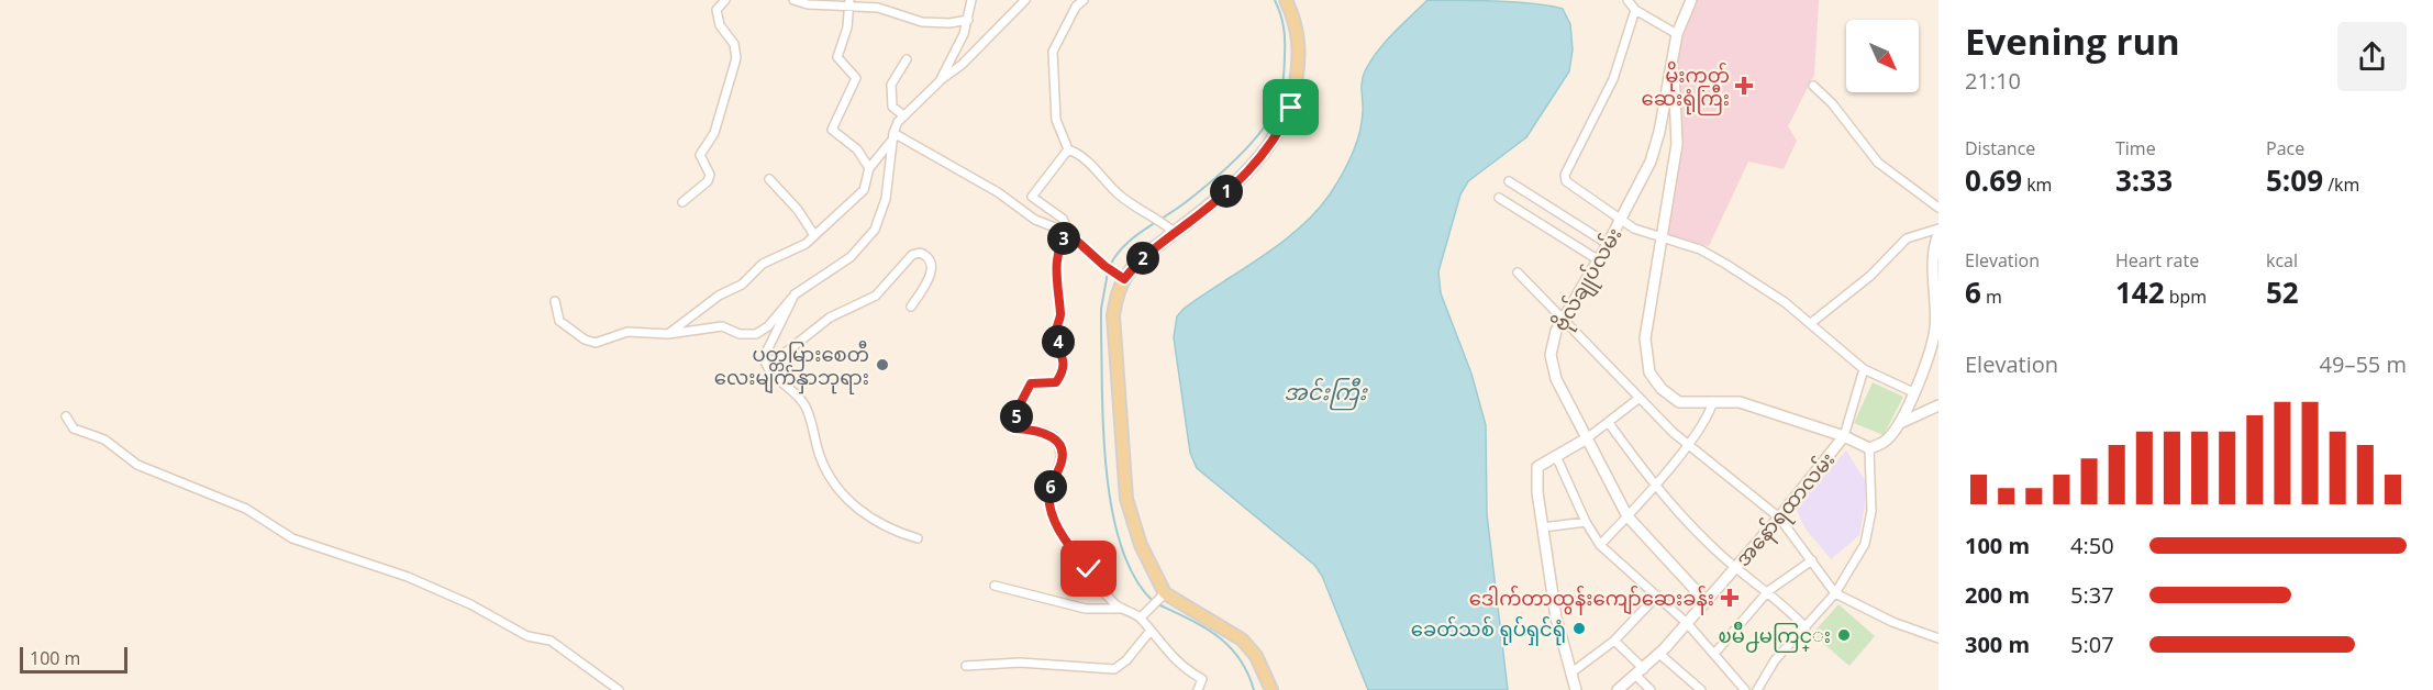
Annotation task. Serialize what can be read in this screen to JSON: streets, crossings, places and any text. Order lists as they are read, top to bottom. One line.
{"streets":{"street":["ဗိုလ်‌ချုပ်‌လမ်း","အ‌နော်‌ရထာလမ်း"]},"crossings":[["ဗိုလ်‌ချုပ်‌လမ်း","အ‌နော်‌ရထာလမ်း"]],"water":["အင်းကြီး"],"places":{"health":["မိုးကုတ်‌ ‌ဆေးရုံကြီး","ဒေါက်တာထွန်းကျော်ဆေးခန်း"],"other":["ပတ္တမြား‌စေတီ‌ လေးမျက်နှာဘုရား","ခေတ်သစ် ရုပ်‌ရှင်ရုံ","ၿမိဳ႕မကြင္း"]},"scale_bar":"100 m","north":"bottom right","page":{"heading":["Evening run","21:10"],"stats":[["Distance","0.69 km"],["Time","3:33"],["Pace","5:09 /km"],["Elevation","6 m"],["Heart rate","142 bpm"],["kcal","52"]],"pins":["1","3","2","4","5","6"],"chart":["Elevation","49–55 m"],"list":[{"name":"100 m","note":"4:50"},{"name":"200 m","note":"5:37"},{"name":"300 m","note":"5:07"}],"scale":"100 m"}}
